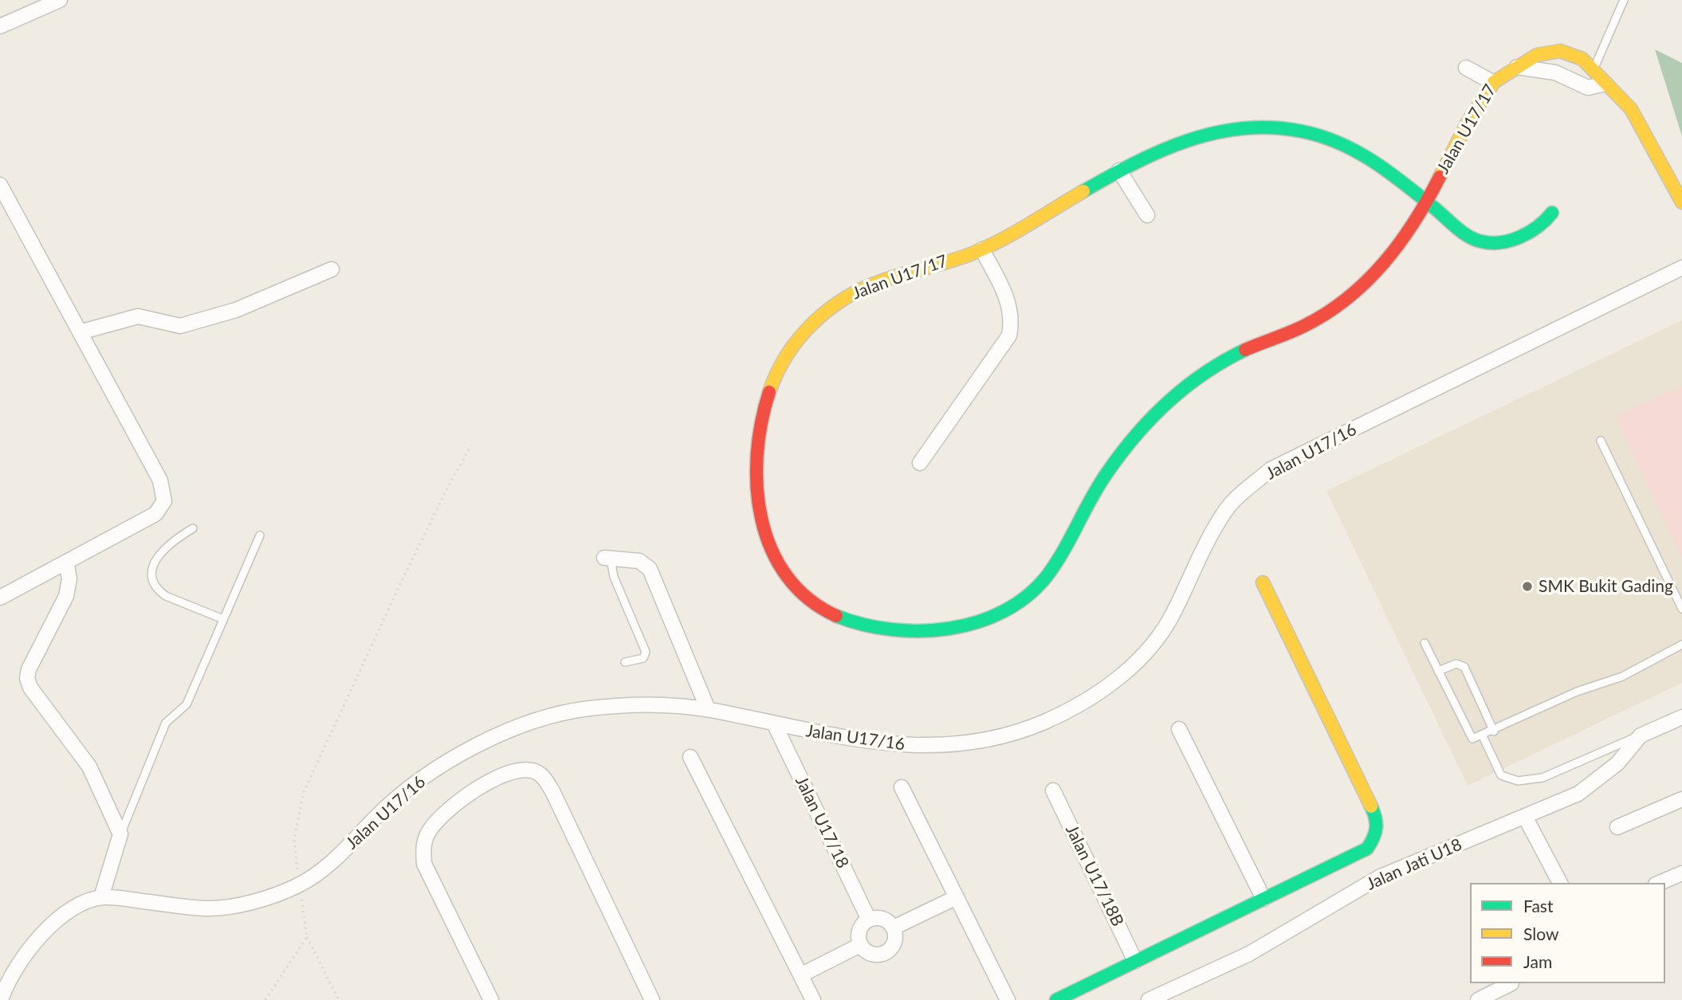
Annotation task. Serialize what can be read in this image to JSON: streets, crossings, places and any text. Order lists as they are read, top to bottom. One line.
{"streets":{"street":["Jalan U17/17","Jalan U17/16","Jalan U17/18","Jalan Jati U18","Jalan U17/18B"]},"crossings":[["Jalan U17/16","Jalan U17/18"]],"places":["SMK Bukit Gading"],"legend":["Fast","Slow","Jam"]}
